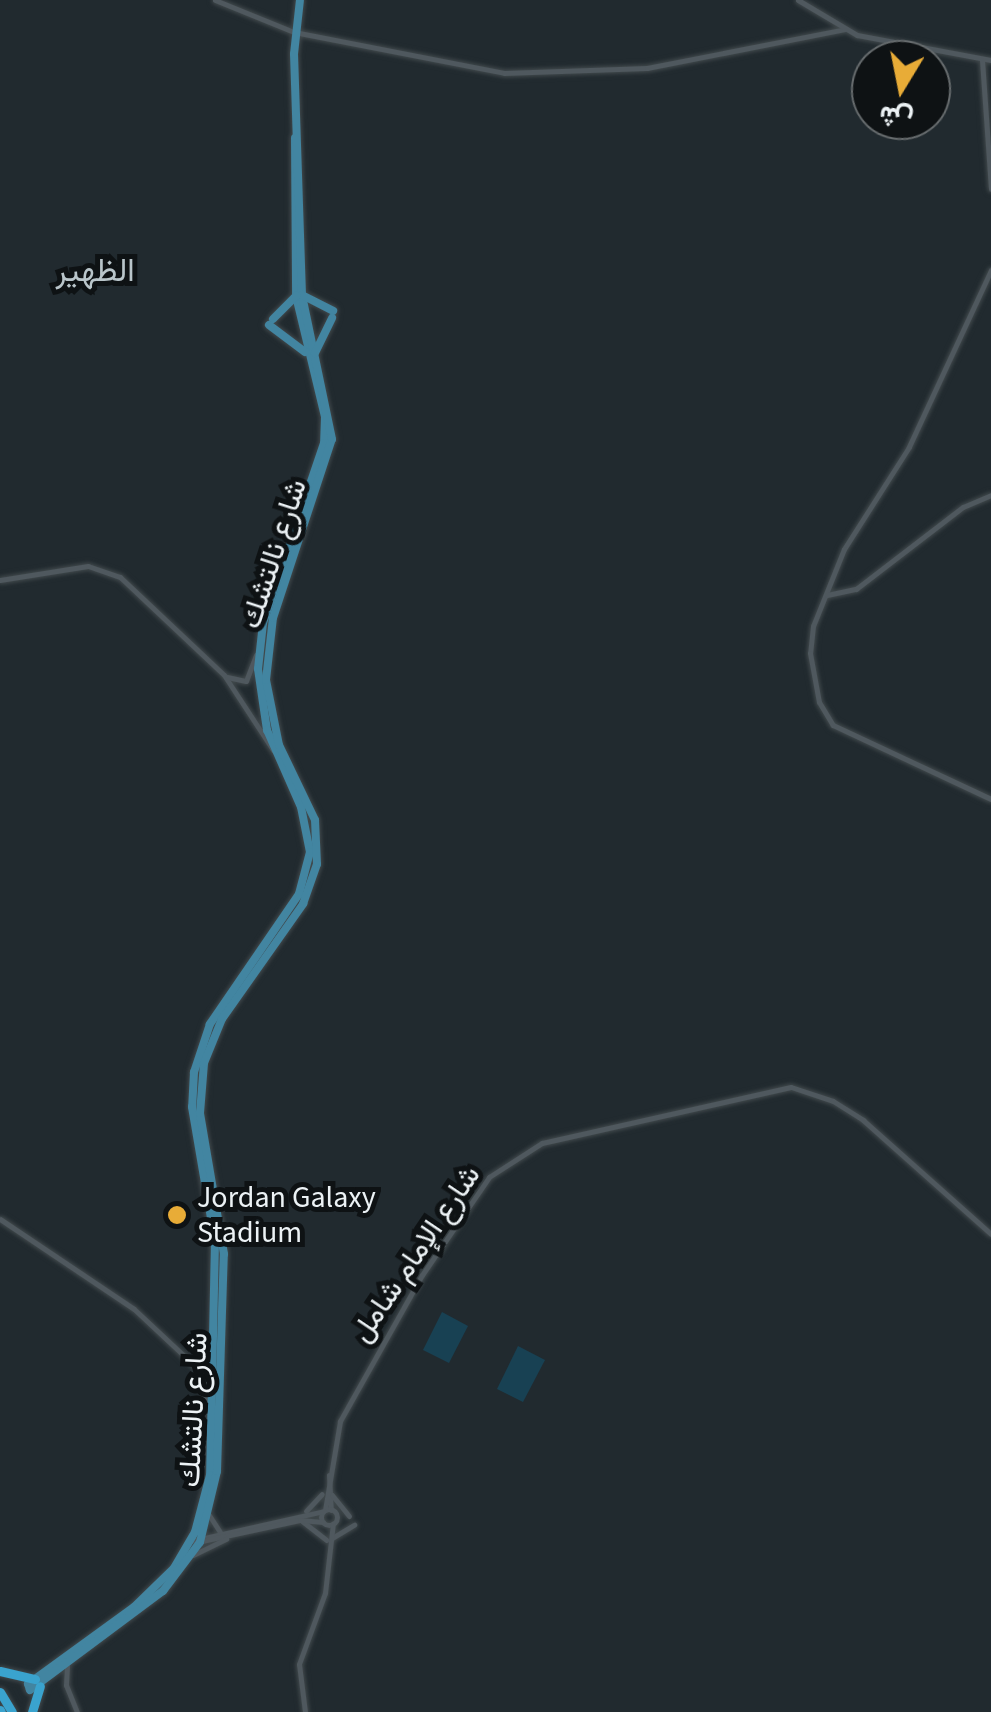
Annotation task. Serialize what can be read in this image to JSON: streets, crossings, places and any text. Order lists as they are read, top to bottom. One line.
{"streets":{"main road":["شارع نالتشك"],"street":["شارع الإمام شامل"]},"districts":["الظهير"],"places":["Jordan Galaxy Stadium"],"north":"bottom"}
